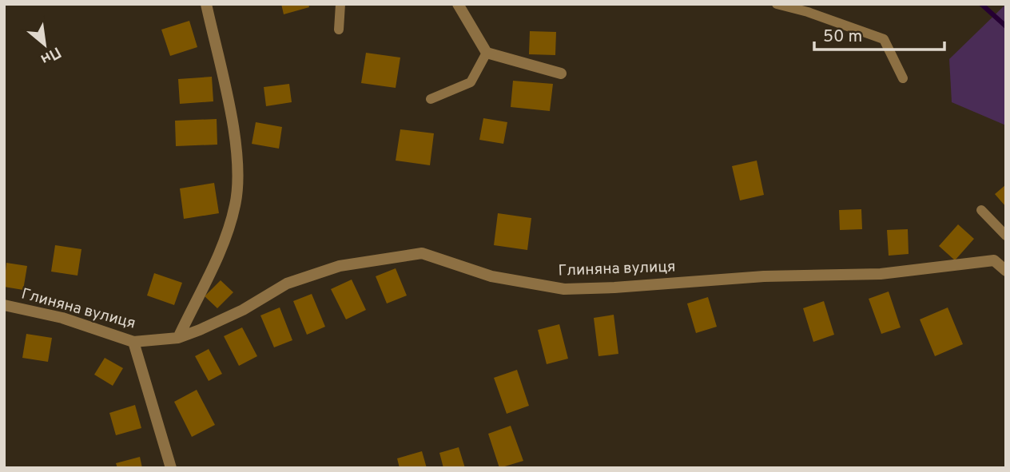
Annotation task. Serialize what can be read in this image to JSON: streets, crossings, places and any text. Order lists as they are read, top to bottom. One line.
{"streets":{"street":["Глиняна вулиця"]},"scale_bar":"50 m","north":"bottom right"}
